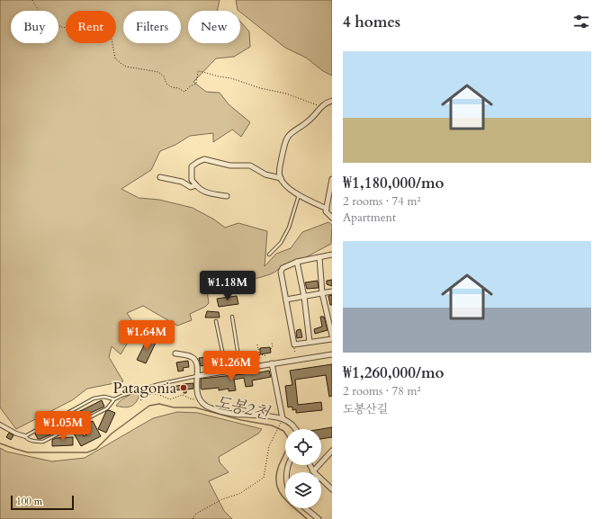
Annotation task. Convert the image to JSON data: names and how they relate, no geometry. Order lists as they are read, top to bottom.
{
  "water": ["도봉2천"],
  "places": ["Patagonia"],
  "scale_bar": "100 m",
  "page": {
    "heading": "4 homes",
    "chip": [
      "Buy",
      "Rent",
      "Filters",
      "New"
    ],
    "list": [
      {
        "name": "₩1,180,000/mo",
        "note": "2 rooms · 74 m² · Apartment"
      },
      {
        "name": "₩1,260,000/mo",
        "note": "2 rooms · 78 m² · 도봉산길"
      }
    ],
    "price": [
      "₩1.18M",
      "₩1.64M",
      "₩1.26M",
      "₩1.05M"
    ],
    "scale": "100 m"
  }
}
